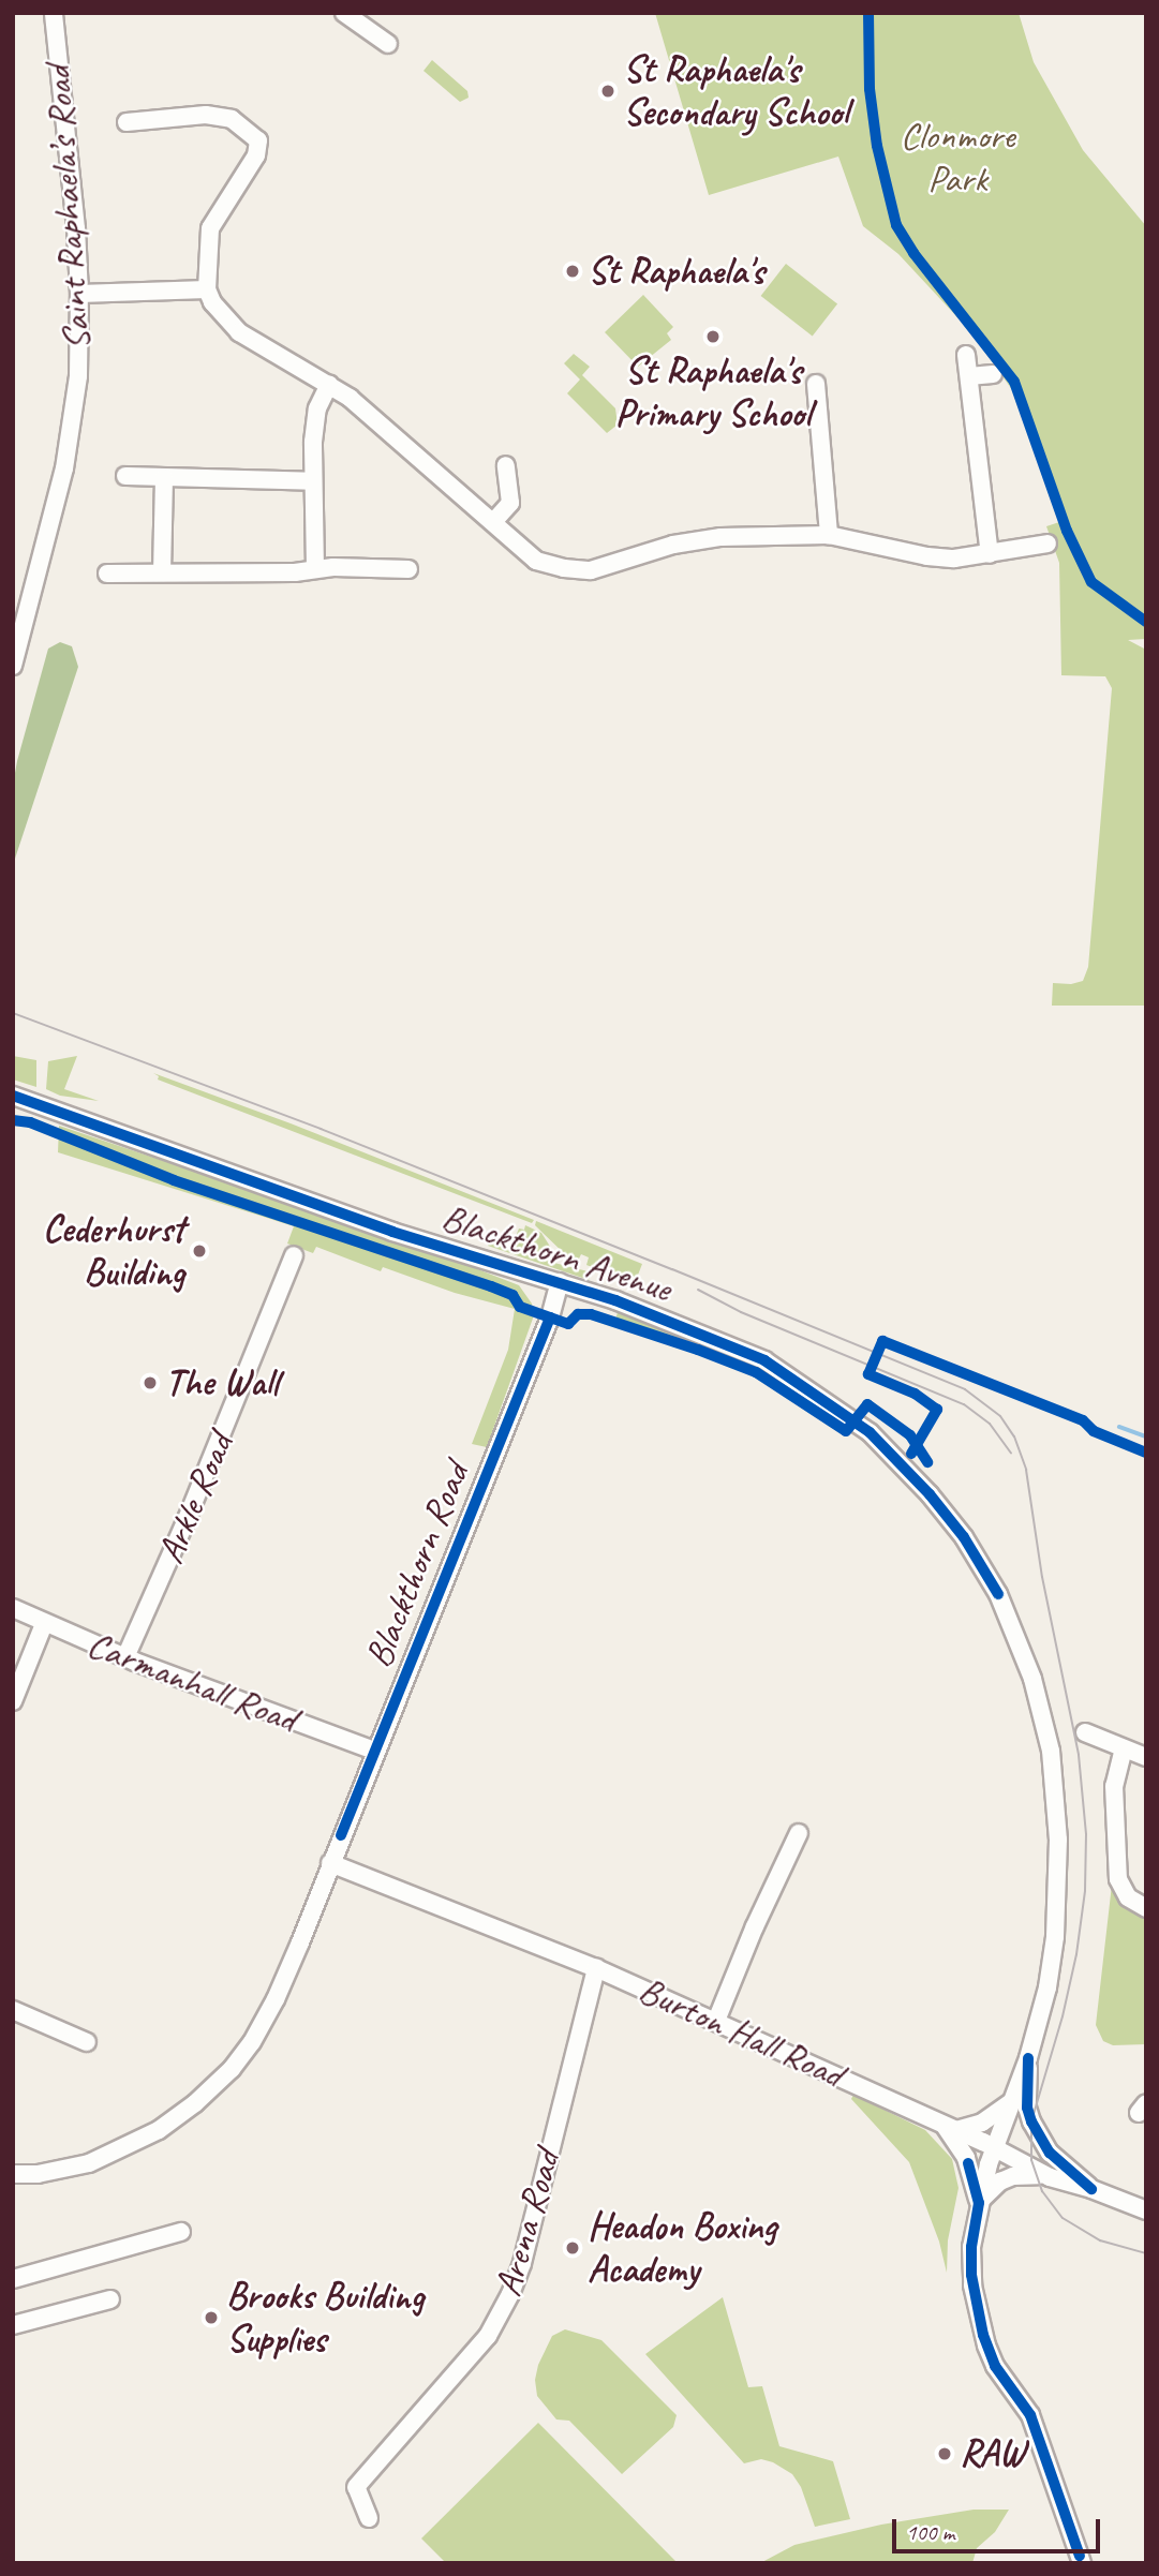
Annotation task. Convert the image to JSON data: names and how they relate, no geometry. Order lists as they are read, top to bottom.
{
  "streets": {
    "street": [
      "Saint Raphaela’s Road",
      "Blackthorn Avenue",
      "Arkle Road",
      "Blackthorn Road",
      "Carmanhall Road",
      "Burton Hall Road",
      "Arena Road"
    ]
  },
  "crossings": [
    ["Blackthorn Avenue", "Blackthorn Road"],
    ["Blackthorn Avenue", "Burton Hall Road"],
    ["Arkle Road", "Carmanhall Road"],
    ["Blackthorn Road", "Carmanhall Road"],
    ["Blackthorn Road", "Burton Hall Road"],
    ["Burton Hall Road", "Arena Road"]
  ],
  "parks": ["Clonmore Park"],
  "places": [
    "St Raphaela's Secondary School",
    "St Raphaela's",
    "St Raphaela's Primary School",
    "Cederhurst Building",
    "The Wall",
    "Headon Boxing Academy",
    "Brooks Building Supplies",
    "RAW"
  ],
  "scale_bar": "100 m"
}
